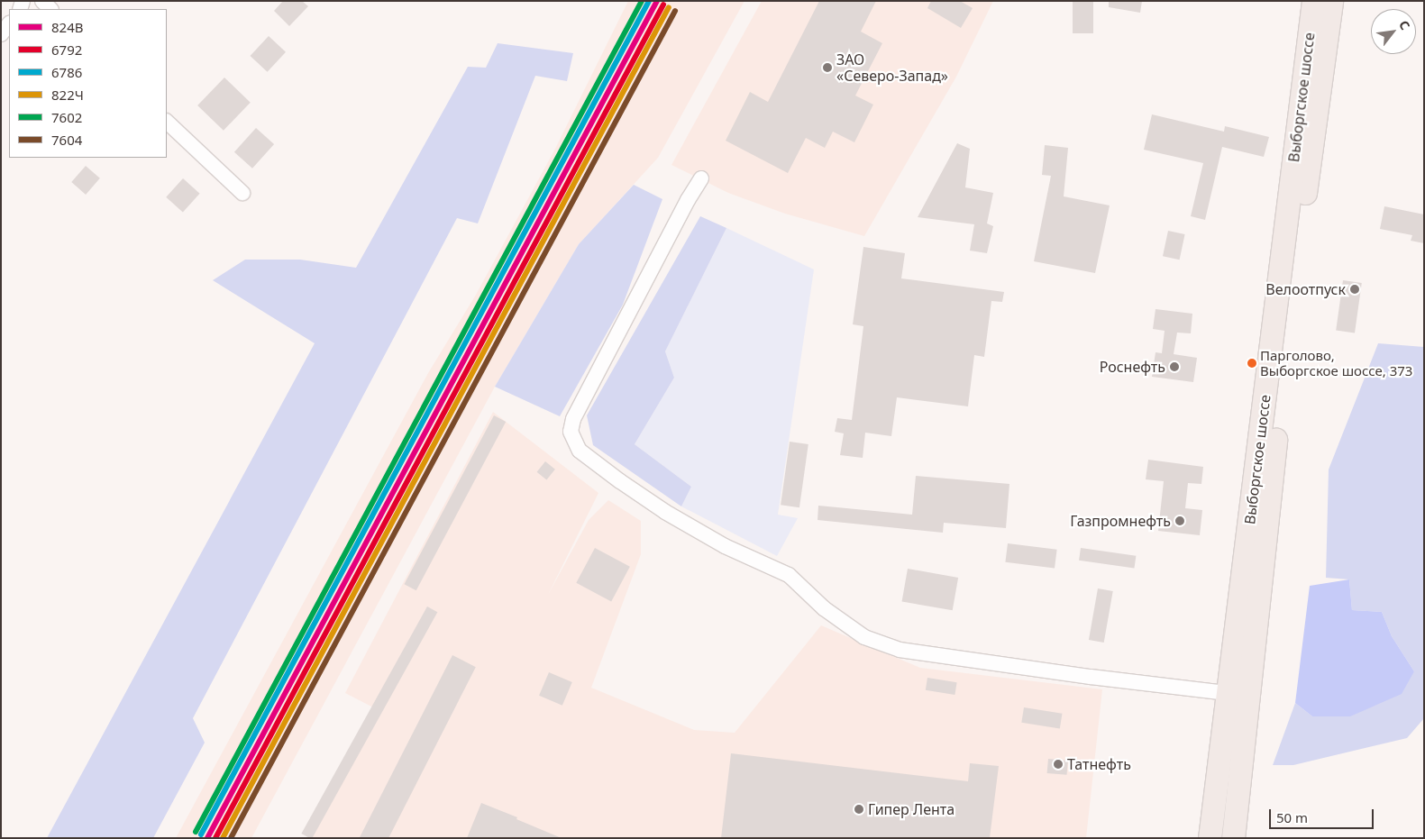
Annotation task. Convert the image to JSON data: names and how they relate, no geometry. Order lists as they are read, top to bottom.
{
  "streets": {
    "main road": ["Выборгское шоссе"]
  },
  "places": [
    "ЗАО «Северо-Запад»",
    "Велоотпуск",
    "Парголово, Выборгское шоссе, 373",
    "Роснефть",
    "Газпромнефть",
    "Татнефть",
    "Гипер Лента"
  ],
  "lines": [
    "transit line 824В",
    "transit line 6786",
    "transit line 7602",
    "transit line 6792",
    "transit line 822Ч",
    "transit line 7604"
  ],
  "legend": [
    "824В",
    "6792",
    "6786",
    "822Ч",
    "7602",
    "7604"
  ],
  "scale_bar": "50 m",
  "north": "top right"
}
